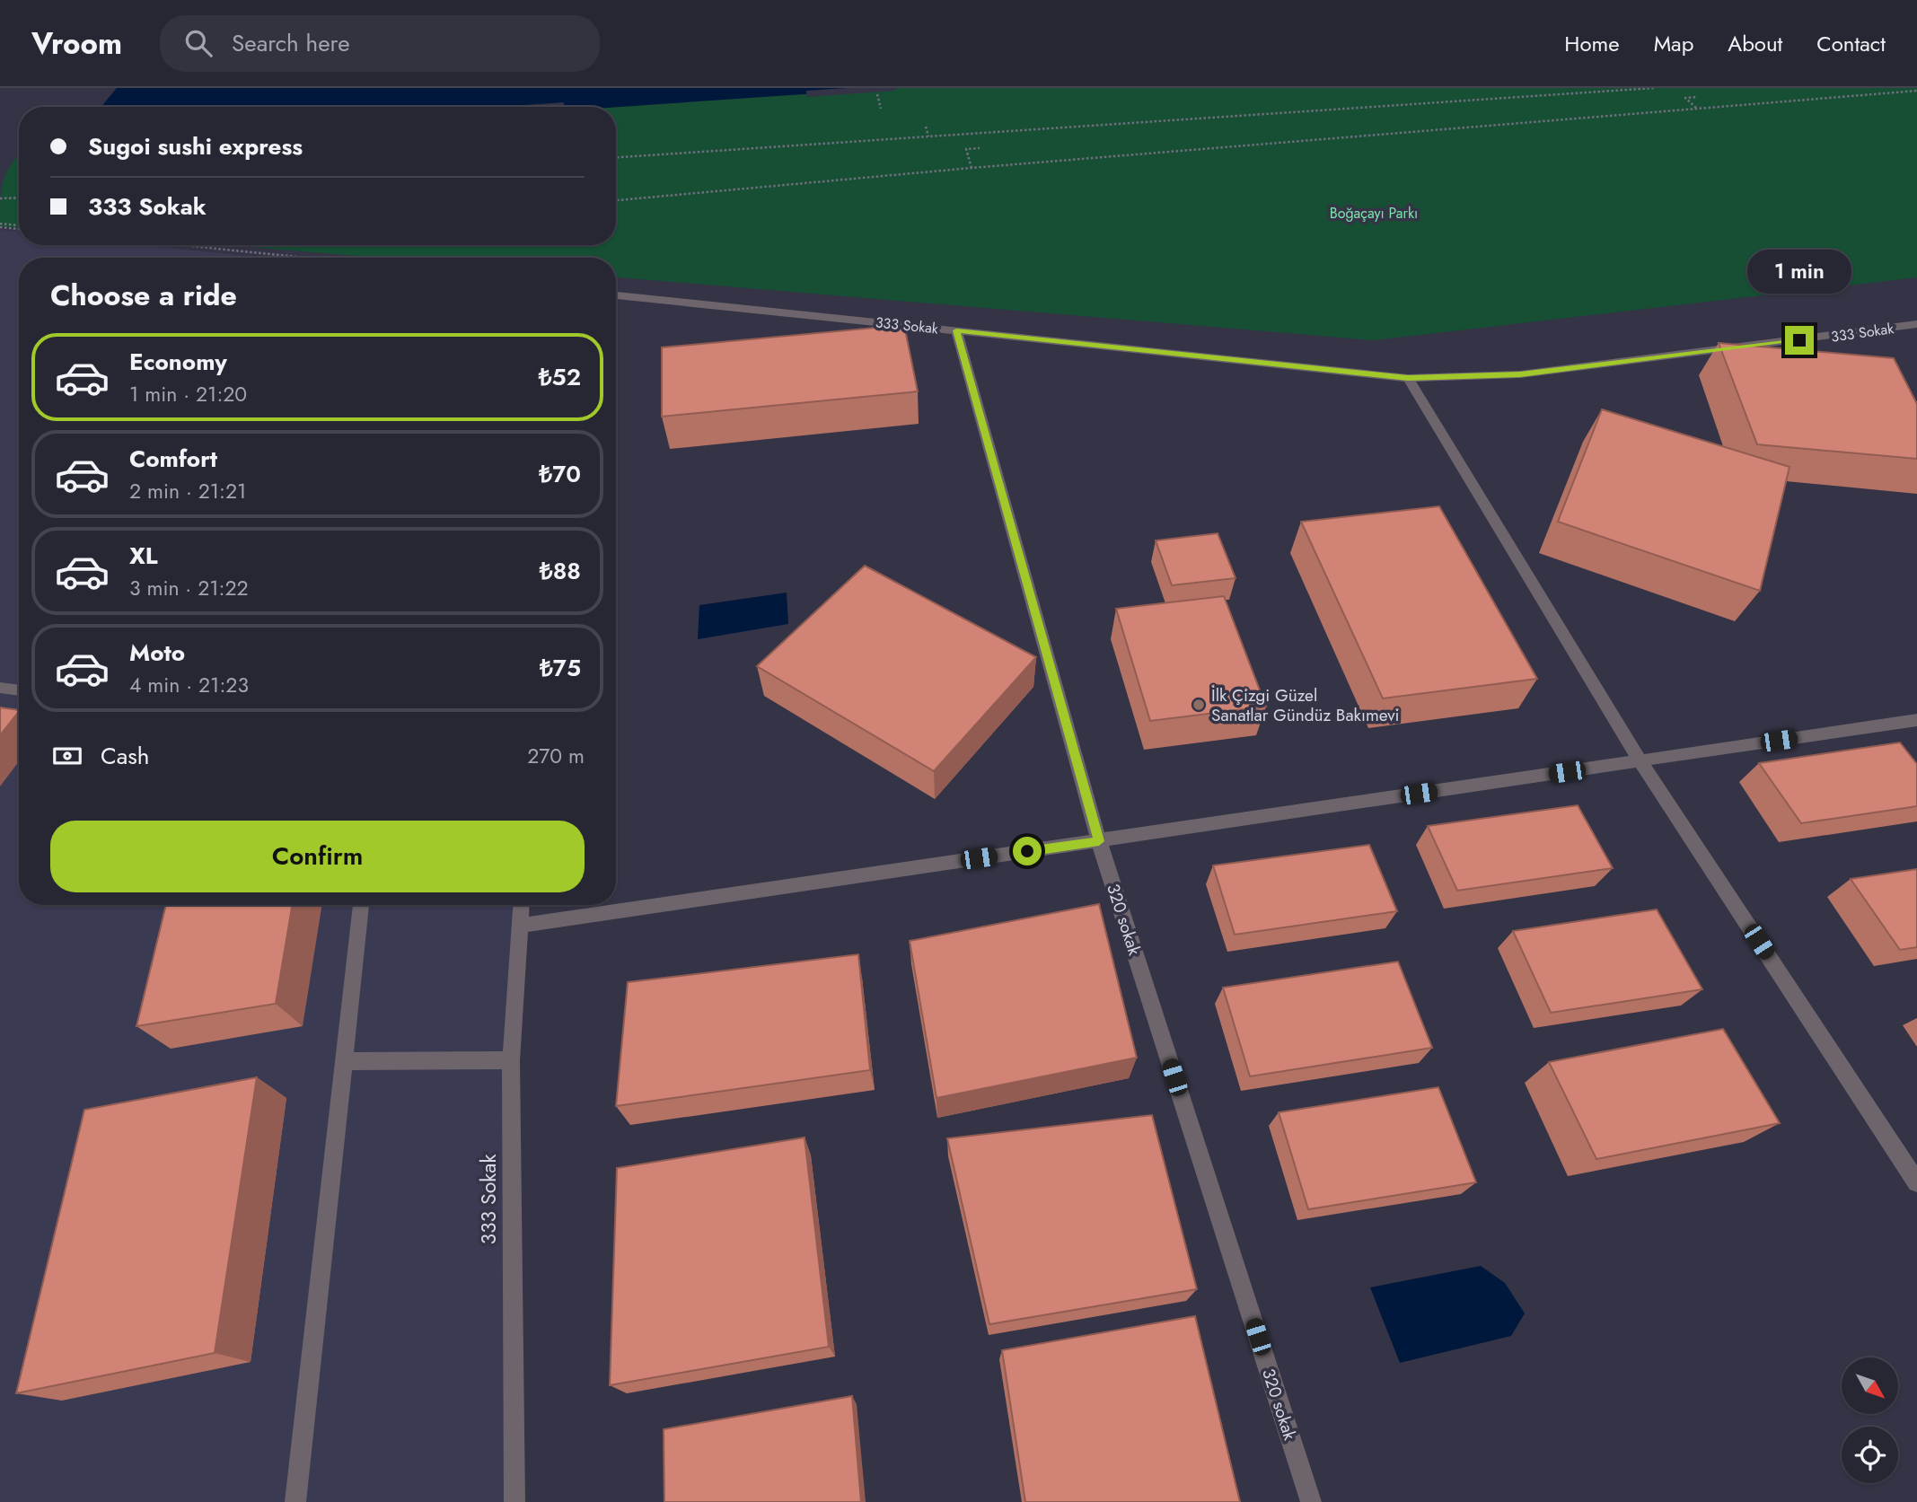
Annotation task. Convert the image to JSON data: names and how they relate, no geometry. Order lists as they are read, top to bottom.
{
  "streets": {
    "street": ["333 Sokak", "320 sokak"]
  },
  "crossings": [
    ["333 Sokak", "320 sokak"]
  ],
  "parks": ["Boğaçayı Parkı"],
  "places": ["İlk Çizgi Güzel Sanatlar Gündüz Bakımevi"],
  "north": "bottom right",
  "page": {
    "header": "Vroom",
    "search": "Search here",
    "nav": [
      "Home",
      "Map",
      "About",
      "Contact"
    ],
    "banner": ["Sugoi sushi express", "333 Sokak"],
    "bubble": "1 min",
    "heading": "Choose a ride",
    "list": [
      {
        "name": "Economy",
        "note": "1 min · 21:20",
        "value": "₺52"
      },
      {
        "name": "Comfort",
        "note": "2 min · 21:21",
        "value": "₺70"
      },
      {
        "name": "XL",
        "note": "3 min · 21:22",
        "value": "₺88"
      },
      {
        "name": "Moto",
        "note": "4 min · 21:23",
        "value": "₺75"
      }
    ],
    "pay": ["Cash", "270 m"],
    "buttons": "Confirm"
  }
}
